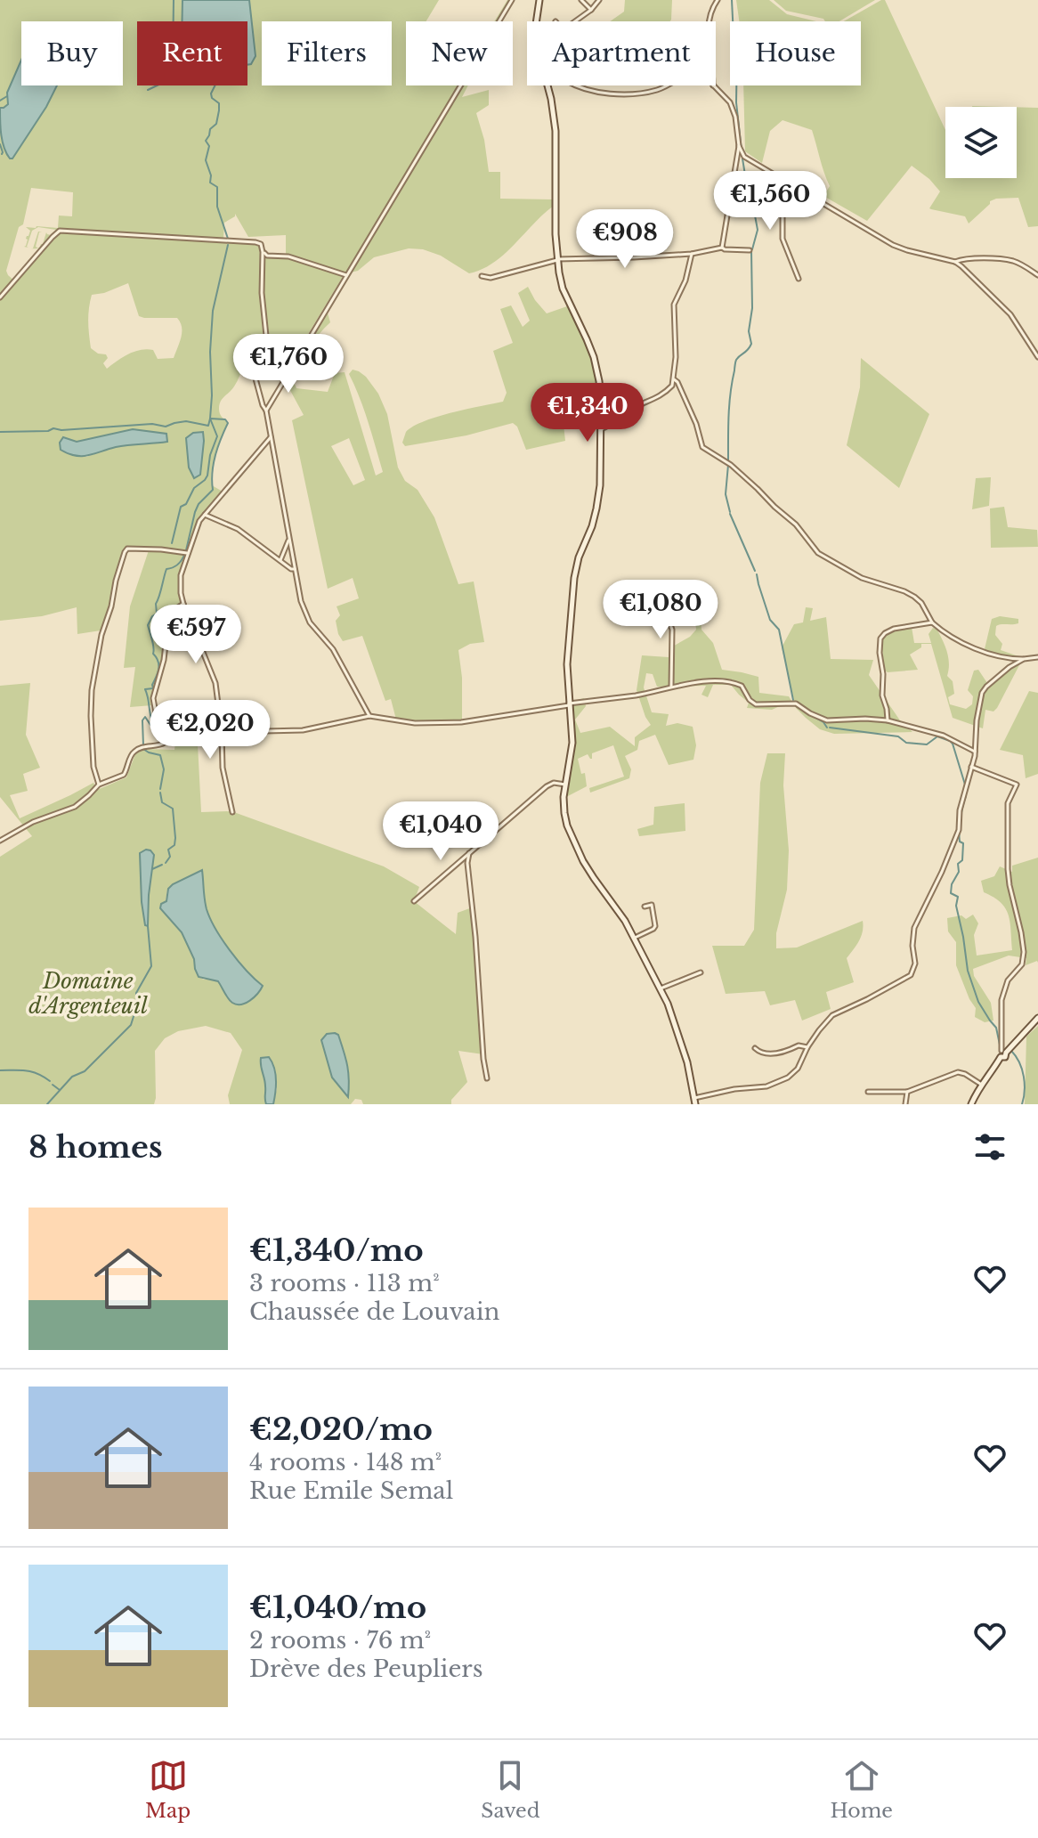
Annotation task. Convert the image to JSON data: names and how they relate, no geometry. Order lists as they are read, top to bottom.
{
  "parks": ["Domaine d'Argenteuil"],
  "page": {
    "chip": [
      "Buy",
      "Rent",
      "Filters",
      "New",
      "Apartment",
      "House"
    ],
    "price": [
      "€1,560",
      "€908",
      "€1,760",
      "€1,340",
      "€1,080",
      "€597",
      "€2,020",
      "€1,040"
    ],
    "heading": "8 homes",
    "list": [
      {
        "name": "€1,340/mo",
        "note": "3 rooms · 113 m² · Chaussée de Louvain"
      },
      {
        "name": "€2,020/mo",
        "note": "4 rooms · 148 m² · Rue Emile Semal"
      },
      {
        "name": "€1,040/mo",
        "note": "2 rooms · 76 m² · Drève des Peupliers"
      }
    ],
    "tabs": ["Map", "Saved", "Home"]
  }
}
